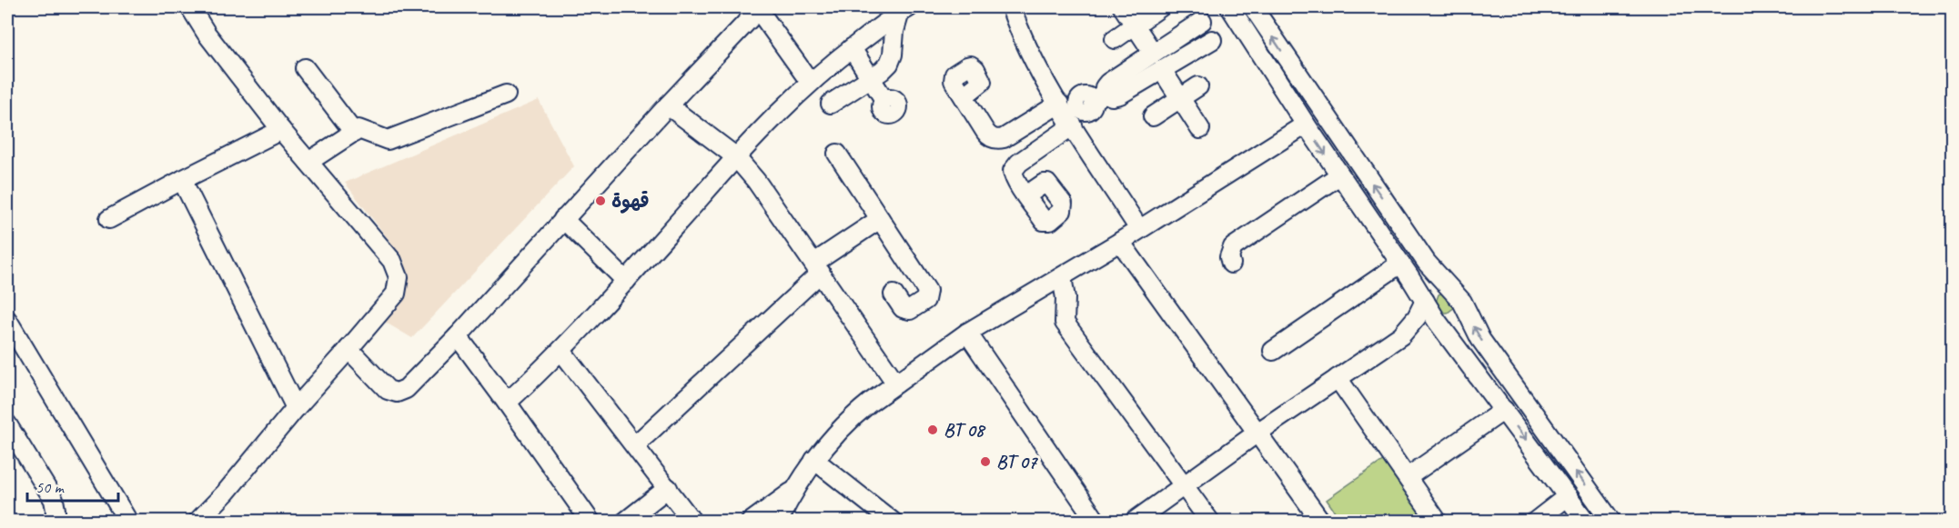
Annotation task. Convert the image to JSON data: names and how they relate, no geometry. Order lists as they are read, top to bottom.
{
  "places": ["قهوة", "BT 08", "BT 07"],
  "scale_bar": "50 m"
}
